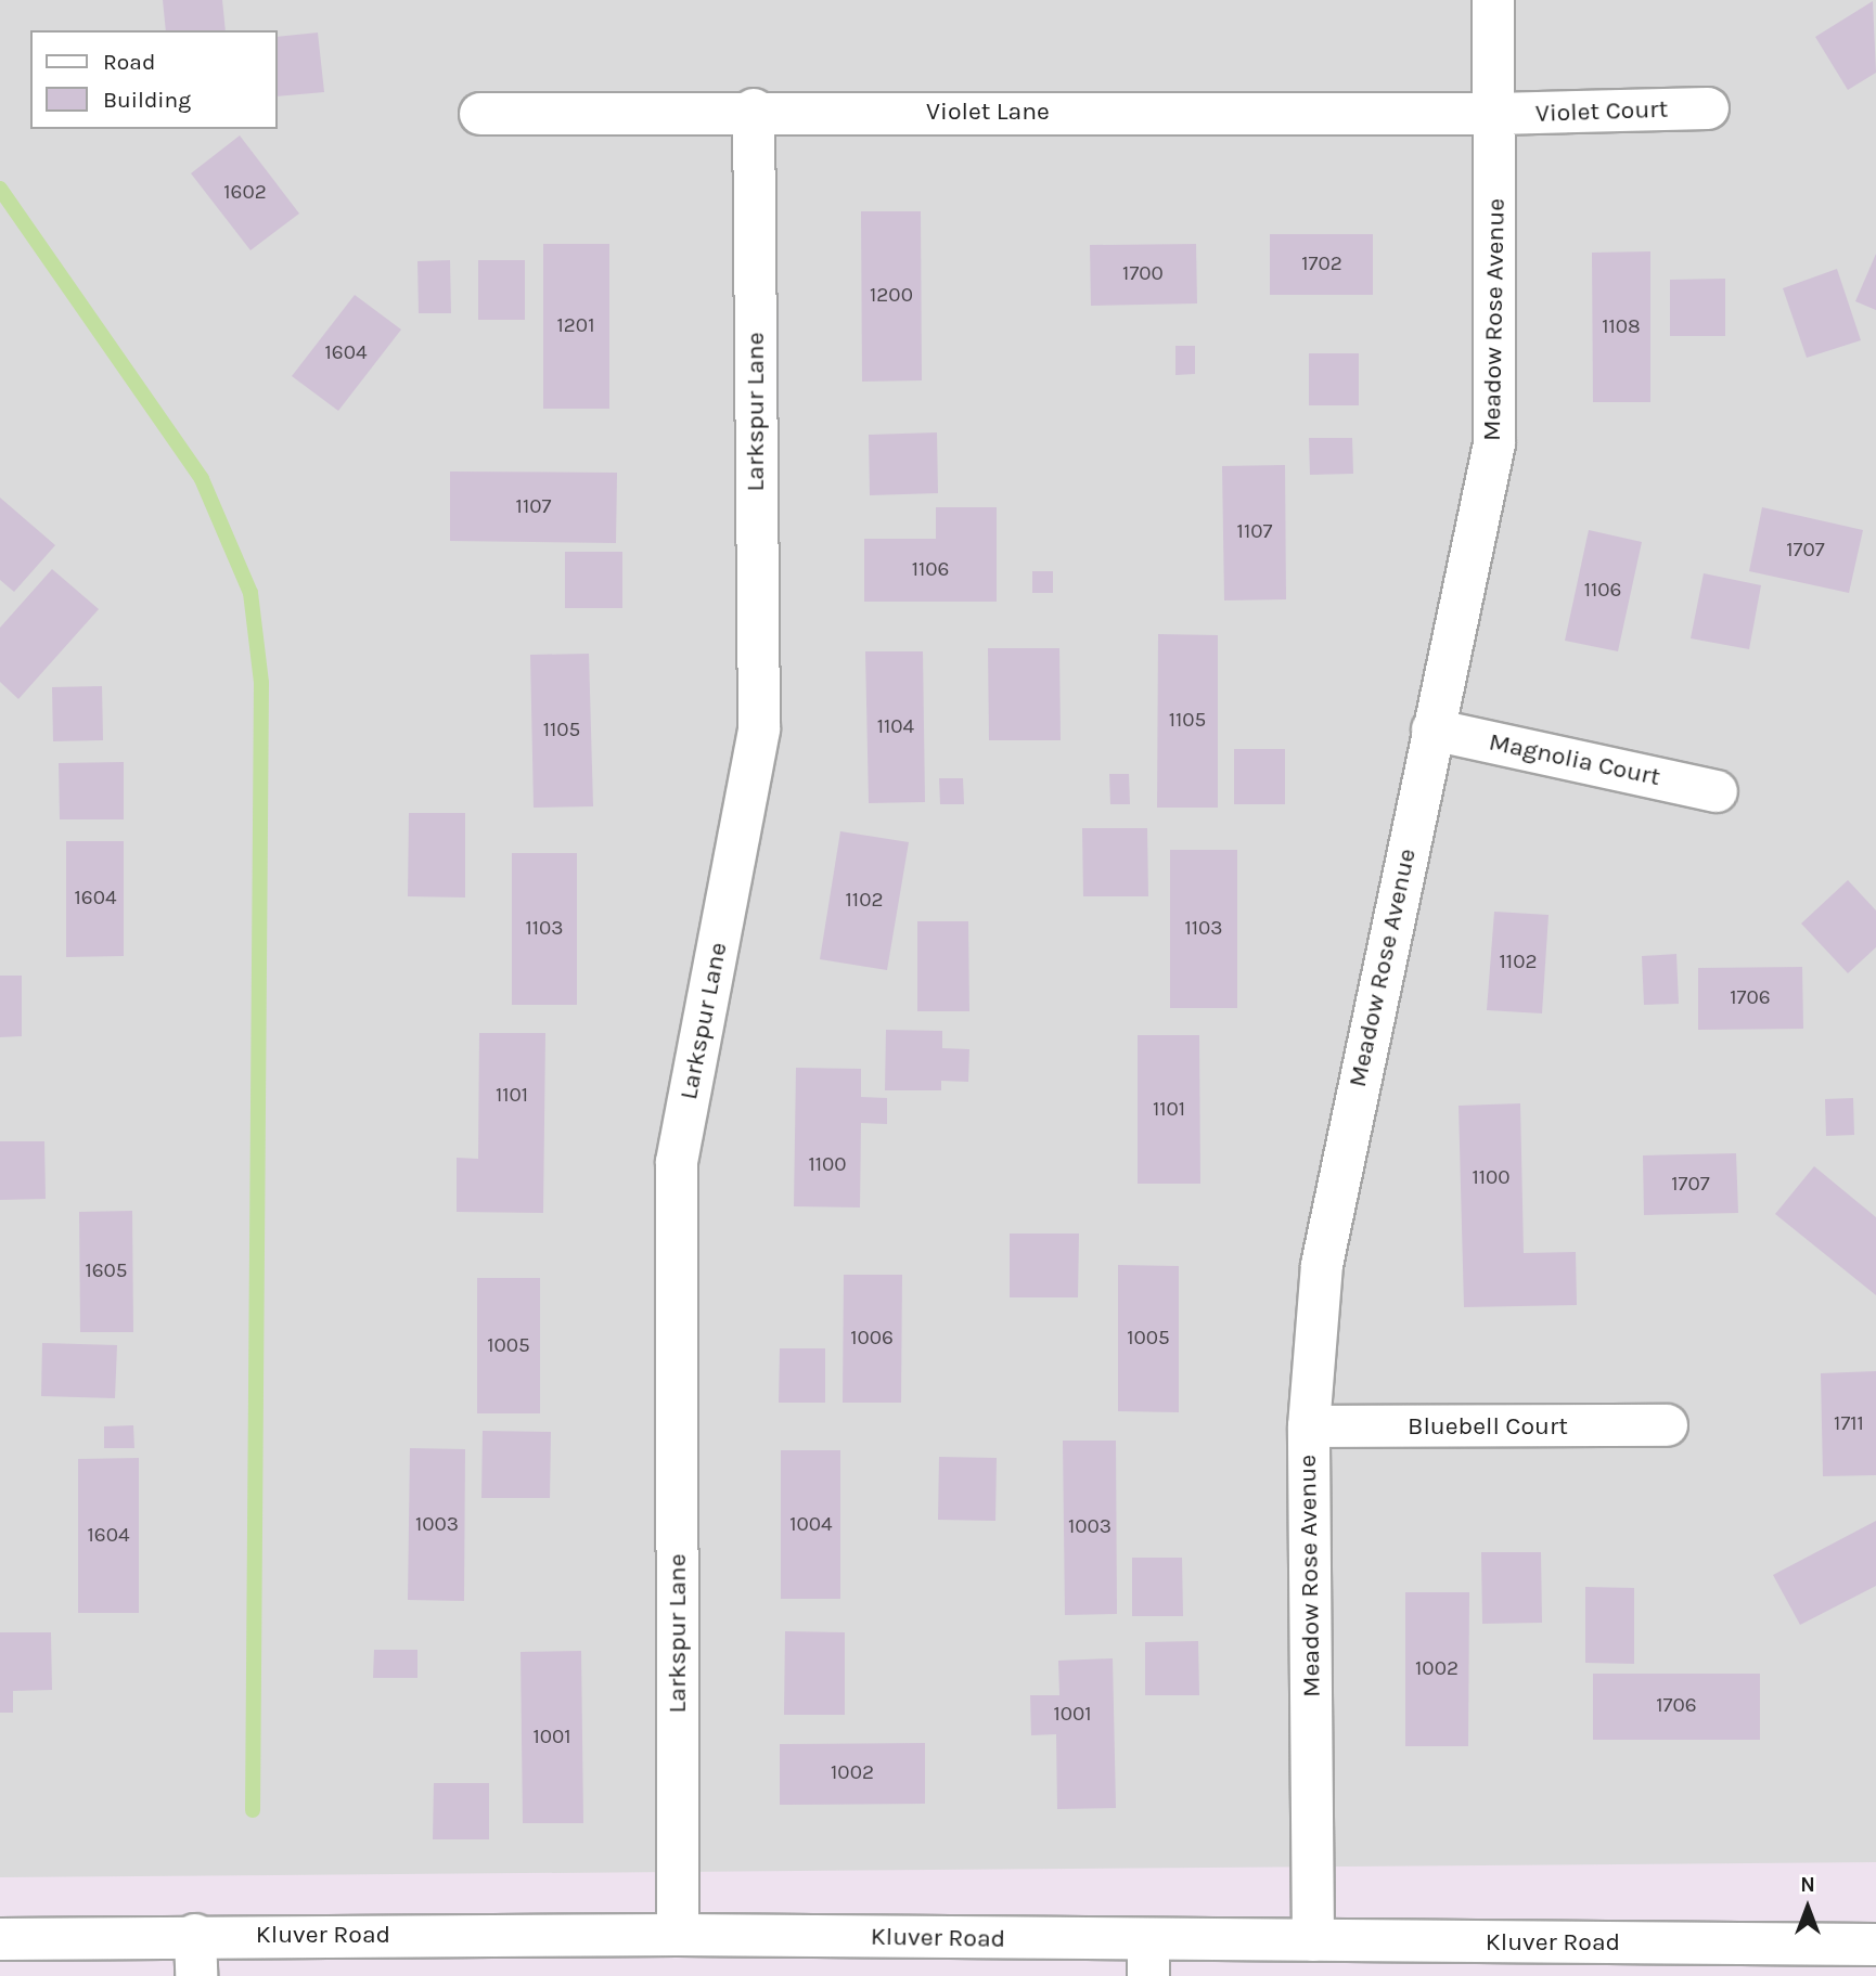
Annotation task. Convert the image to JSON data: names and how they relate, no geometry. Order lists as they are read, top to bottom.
{
  "streets": {
    "street": [
      "Violet Lane",
      "Violet Court",
      "Meadow Rose Avenue",
      "Larkspur Lane",
      "Magnolia Court",
      "Bluebell Court",
      "Kluver Road"
    ]
  },
  "crossings": [
    ["Violet Lane", "Violet Court"],
    ["Violet Lane", "Meadow Rose Avenue"],
    ["Violet Lane", "Larkspur Lane"],
    ["Violet Court", "Meadow Rose Avenue"],
    ["Meadow Rose Avenue", "Magnolia Court"],
    ["Meadow Rose Avenue", "Bluebell Court"],
    ["Meadow Rose Avenue", "Kluver Road"],
    ["Larkspur Lane", "Kluver Road"]
  ],
  "house_numbers": [
    "1602",
    "1702",
    "1700",
    "1200",
    "1201",
    "1108",
    "1604",
    "1107",
    "1107",
    "1707",
    "1106",
    "1106",
    "1105",
    "1104",
    "1105",
    "1604",
    "1102",
    "1103",
    "1103",
    "1102",
    "1706",
    "1101",
    "1101",
    "1100",
    "1100",
    "1707",
    "1605",
    "1006",
    "1005",
    "1005",
    "1711",
    "1003",
    "1004",
    "1003",
    "1604",
    "1002",
    "1706",
    "1001",
    "1001",
    "1002"
  ],
  "legend": ["Road", "Building"],
  "north": "top"
}
